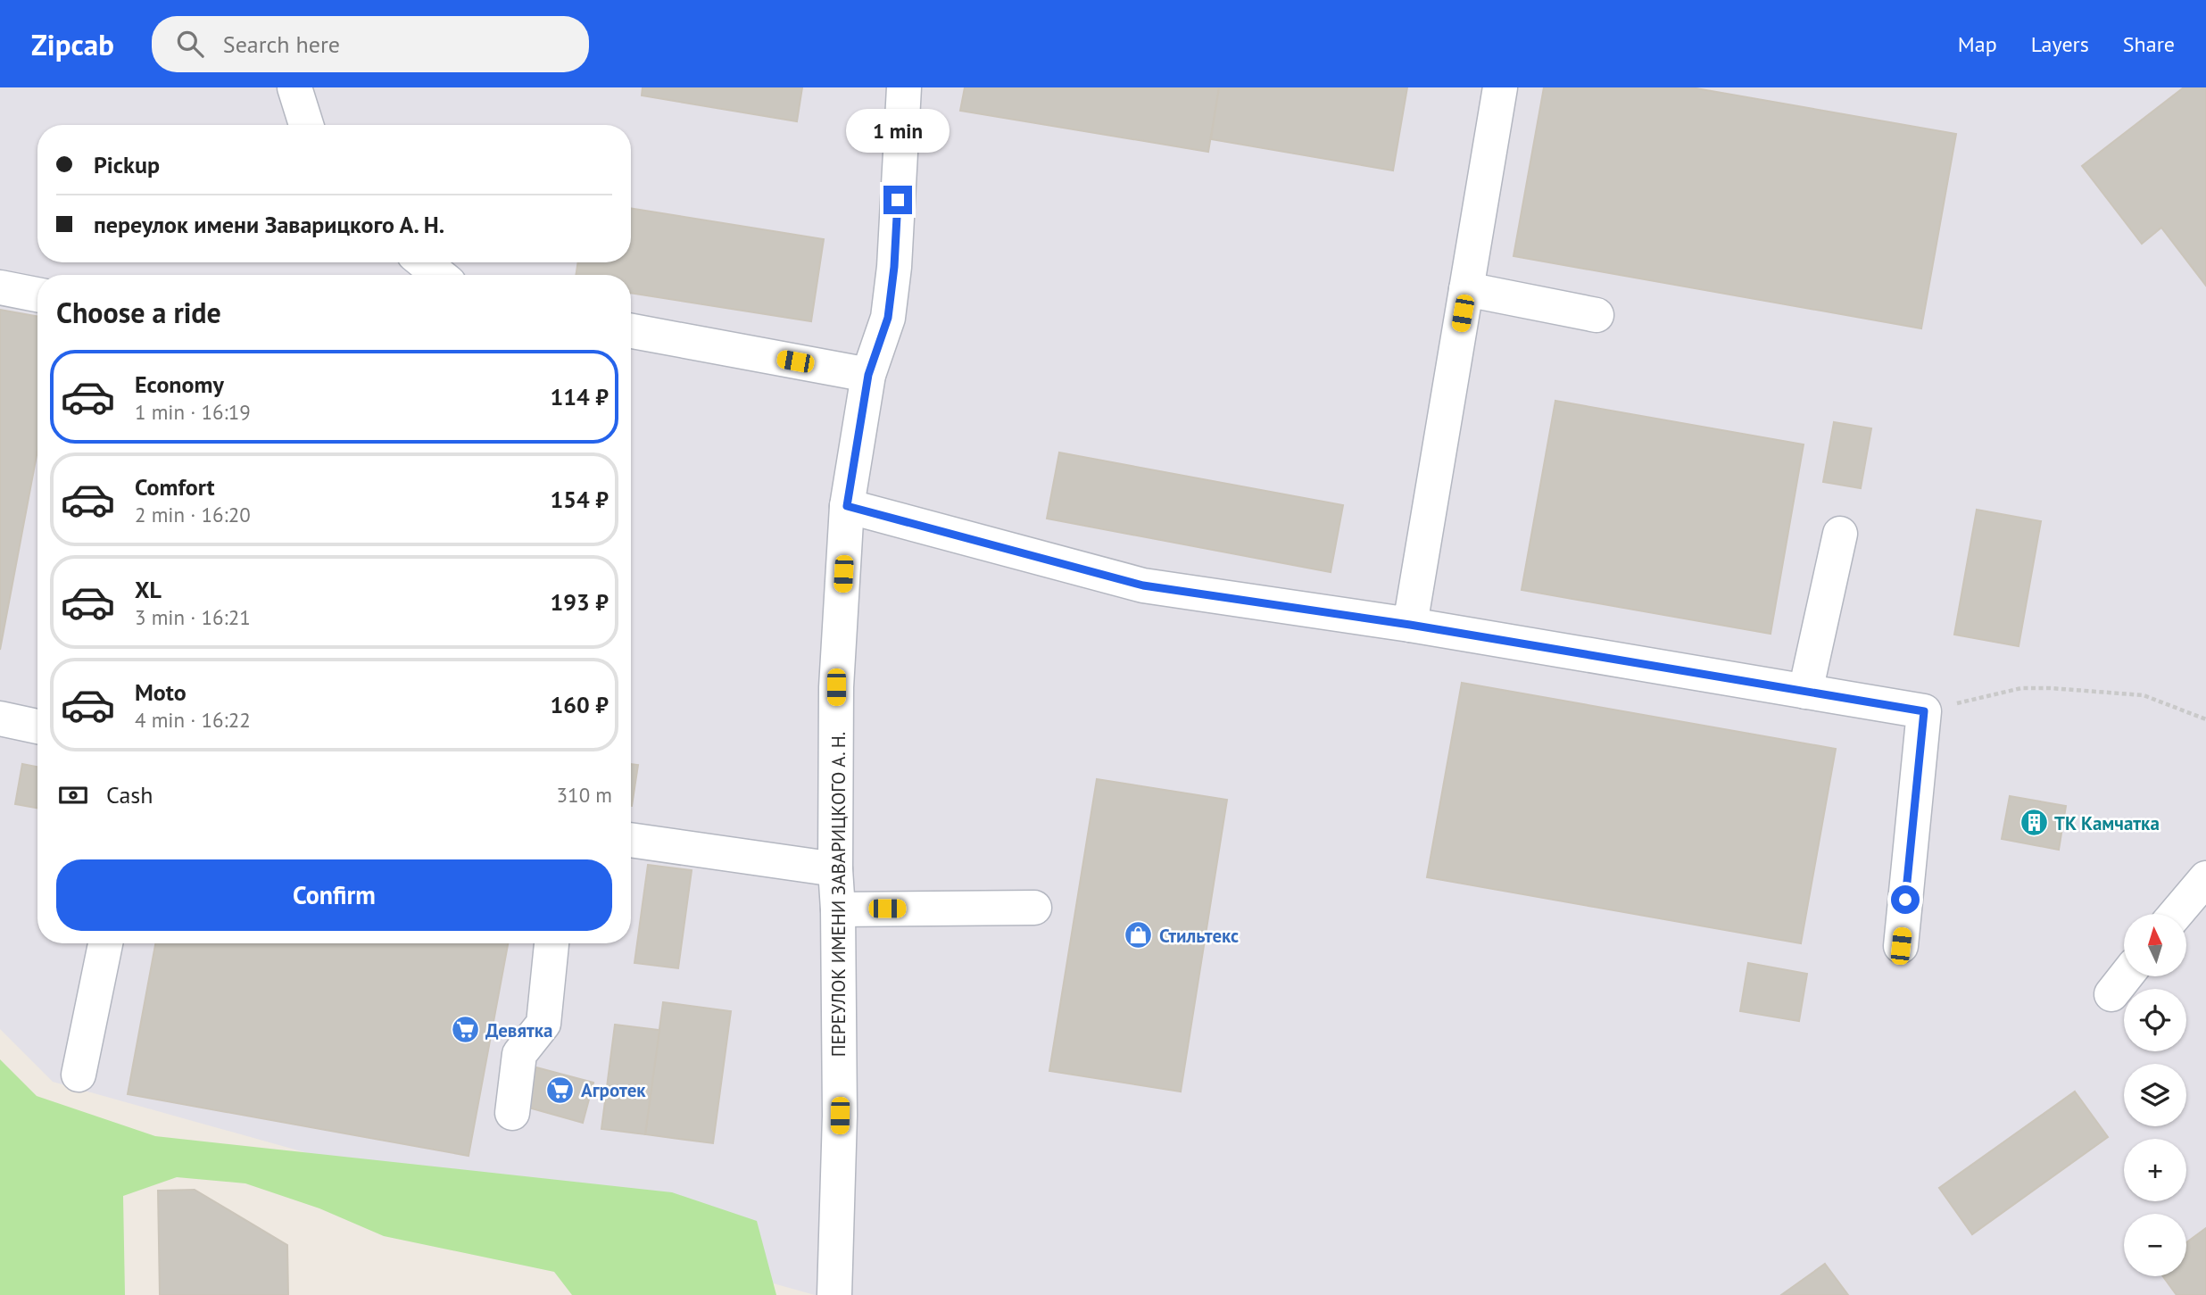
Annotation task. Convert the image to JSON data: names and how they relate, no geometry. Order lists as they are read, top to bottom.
{
  "streets": {
    "street": ["ПЕРЕУЛОК ИМЕНИ ЗАВАРИЦКОГО А. Н."]
  },
  "places": {
    "building": ["ТК Камчатка"],
    "shop": ["Стильтекс"],
    "supermarket": ["Девятка", "Агротек"]
  },
  "north": "top",
  "page": {
    "header": "Zipcab",
    "search": "Search here",
    "nav": ["Map", "Layers", "Share"],
    "bubble": "1 min",
    "banner": ["Pickup", "переулок имени Заварицкого А. Н."],
    "heading": "Choose a ride",
    "list": [
      {
        "name": "Economy",
        "note": "1 min · 16:19",
        "value": "114 ₽"
      },
      {
        "name": "Comfort",
        "note": "2 min · 16:20",
        "value": "154 ₽"
      },
      {
        "name": "XL",
        "note": "3 min · 16:21",
        "value": "193 ₽"
      },
      {
        "name": "Moto",
        "note": "4 min · 16:22",
        "value": "160 ₽"
      }
    ],
    "pay": ["Cash", "310 m"],
    "buttons": "Confirm",
    "map_buttons": ["+", "−"]
  }
}
